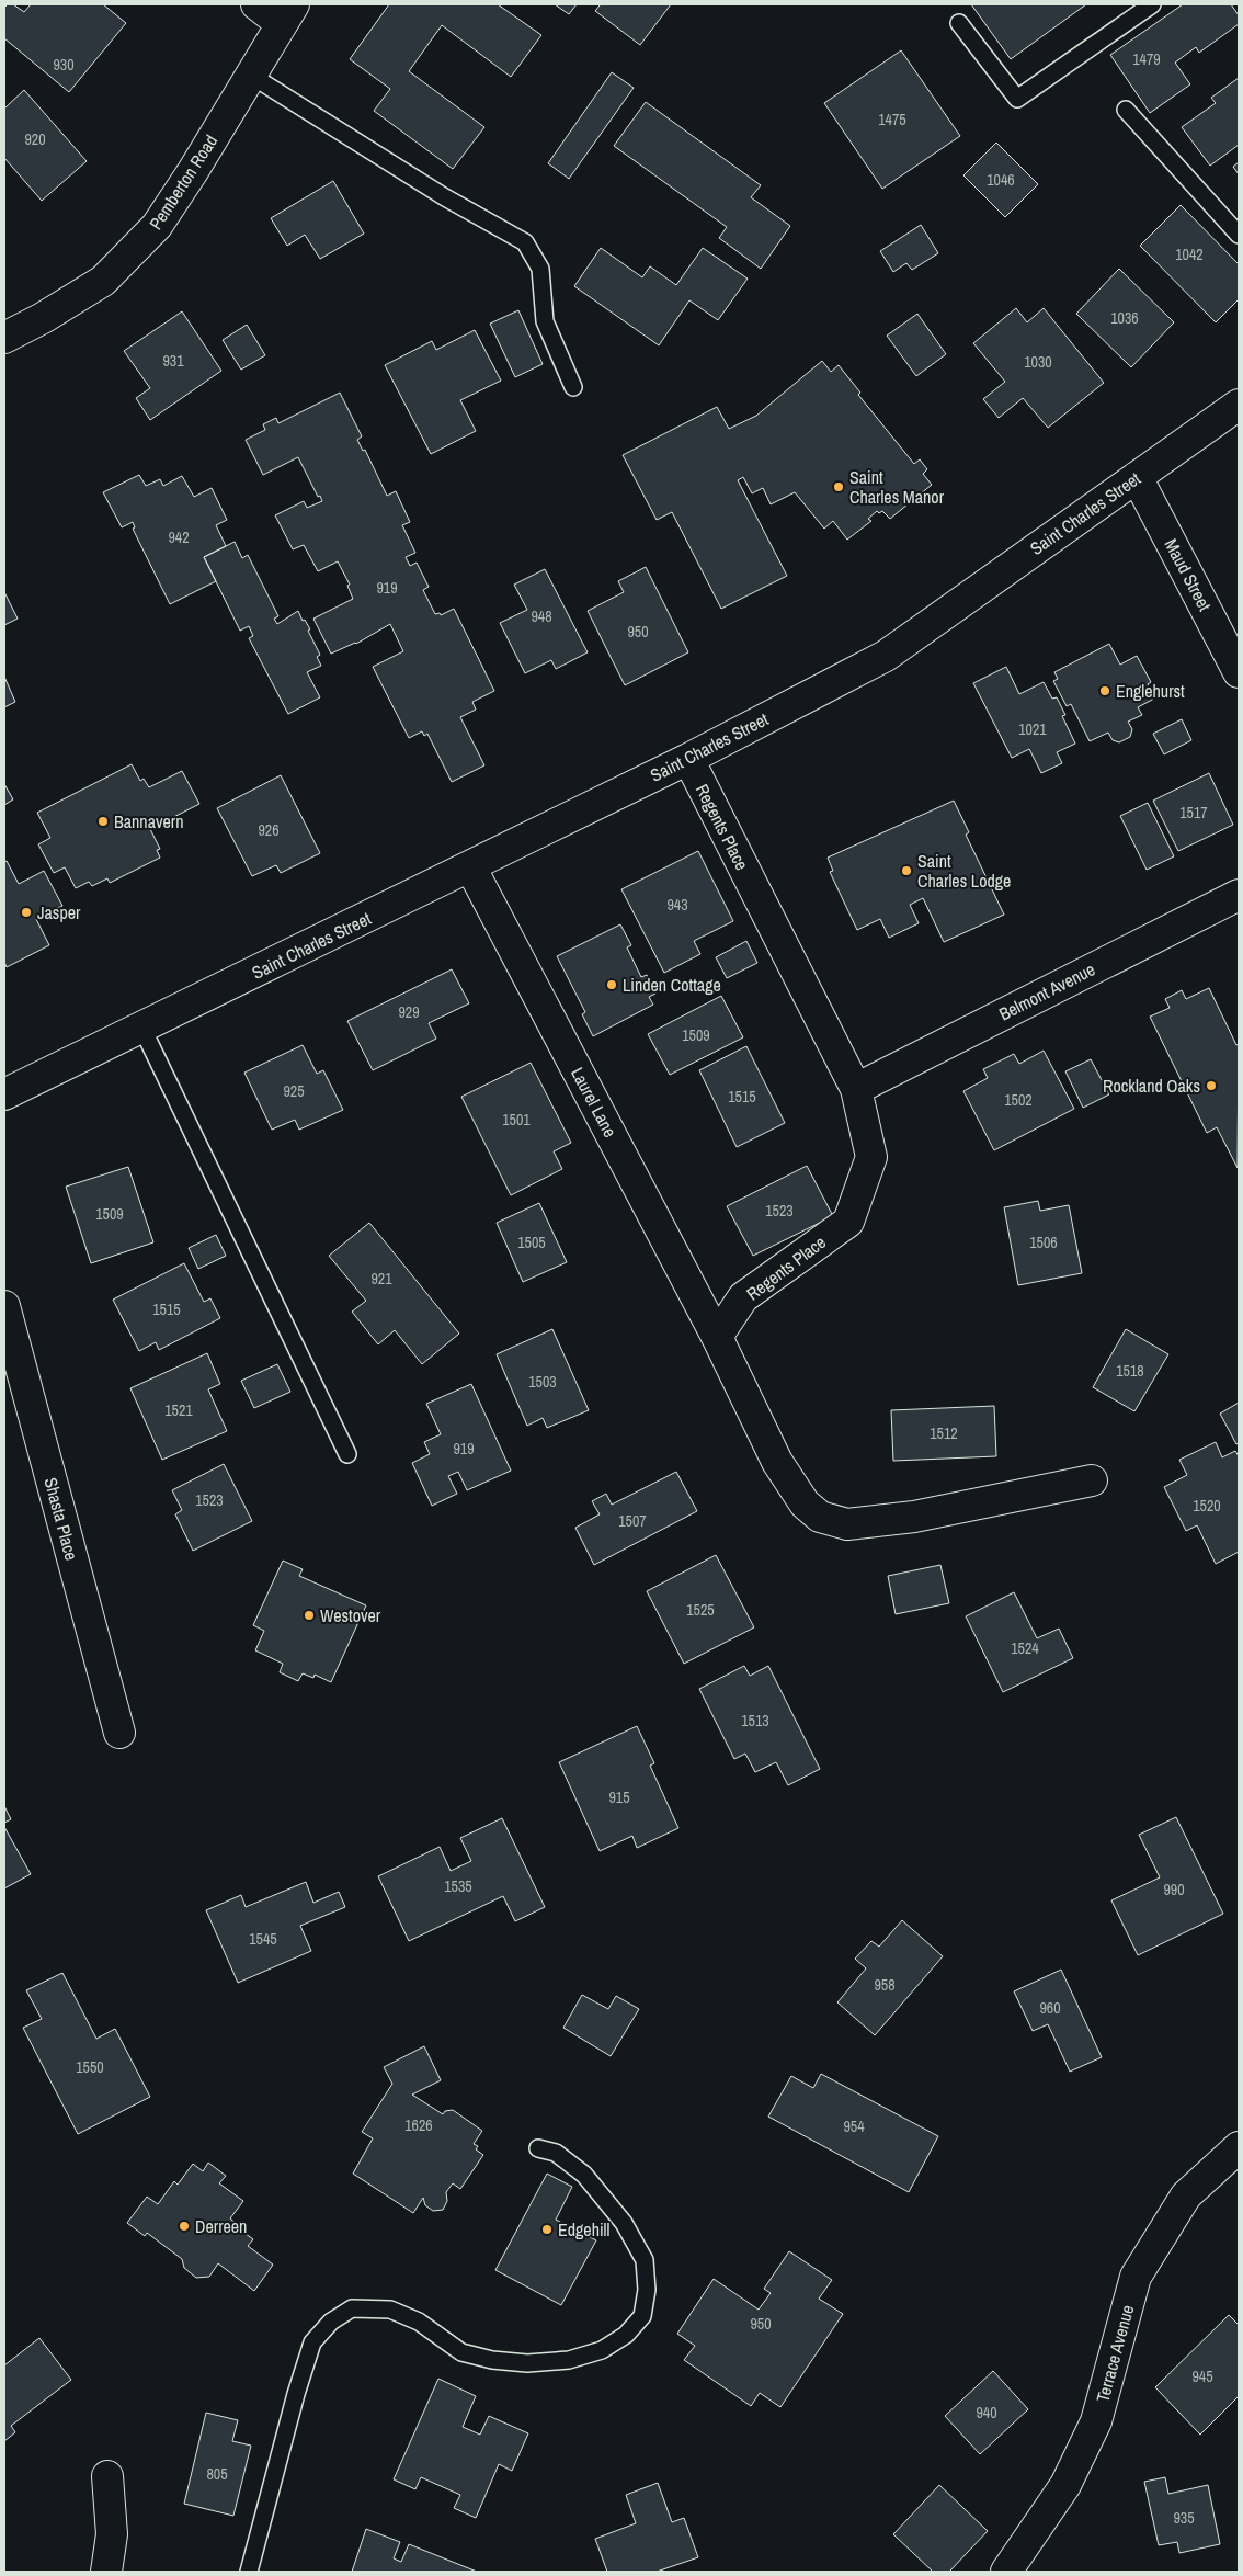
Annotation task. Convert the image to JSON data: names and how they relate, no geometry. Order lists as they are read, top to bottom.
{
  "streets": {
    "street": [
      "Pemberton Road",
      "Saint Charles Street",
      "Maud Street",
      "Regents Place",
      "Belmont Avenue",
      "Laurel Lane",
      "Shasta Place",
      "Terrace Avenue"
    ]
  },
  "crossings": [
    ["Saint Charles Street", "Maud Street"],
    ["Saint Charles Street", "Regents Place"],
    ["Saint Charles Street", "Laurel Lane"],
    ["Regents Place", "Belmont Avenue"],
    ["Regents Place", "Laurel Lane"]
  ],
  "places": [
    "Saint Charles Manor",
    "Englehurst",
    "Bannavern",
    "Saint Charles Lodge",
    "Jasper",
    "Linden Cottage",
    "Rockland Oaks",
    "Westover",
    "Derreen",
    "Edgehill"
  ],
  "house_numbers": [
    "1479",
    "930",
    "1475",
    "920",
    "1046",
    "1042",
    "1036",
    "931",
    "1030",
    "942",
    "919",
    "948",
    "950",
    "1021",
    "1517",
    "926",
    "943",
    "929",
    "1509",
    "925",
    "1515",
    "1502",
    "1501",
    "1523",
    "1509",
    "1505",
    "1506",
    "921",
    "1515",
    "1518",
    "1503",
    "1521",
    "1512",
    "919",
    "1523",
    "1520",
    "1507",
    "1525",
    "1524",
    "1513",
    "915",
    "1535",
    "990",
    "1545",
    "958",
    "960",
    "1550",
    "1626",
    "954",
    "950",
    "945",
    "940",
    "805",
    "935"
  ]
}
